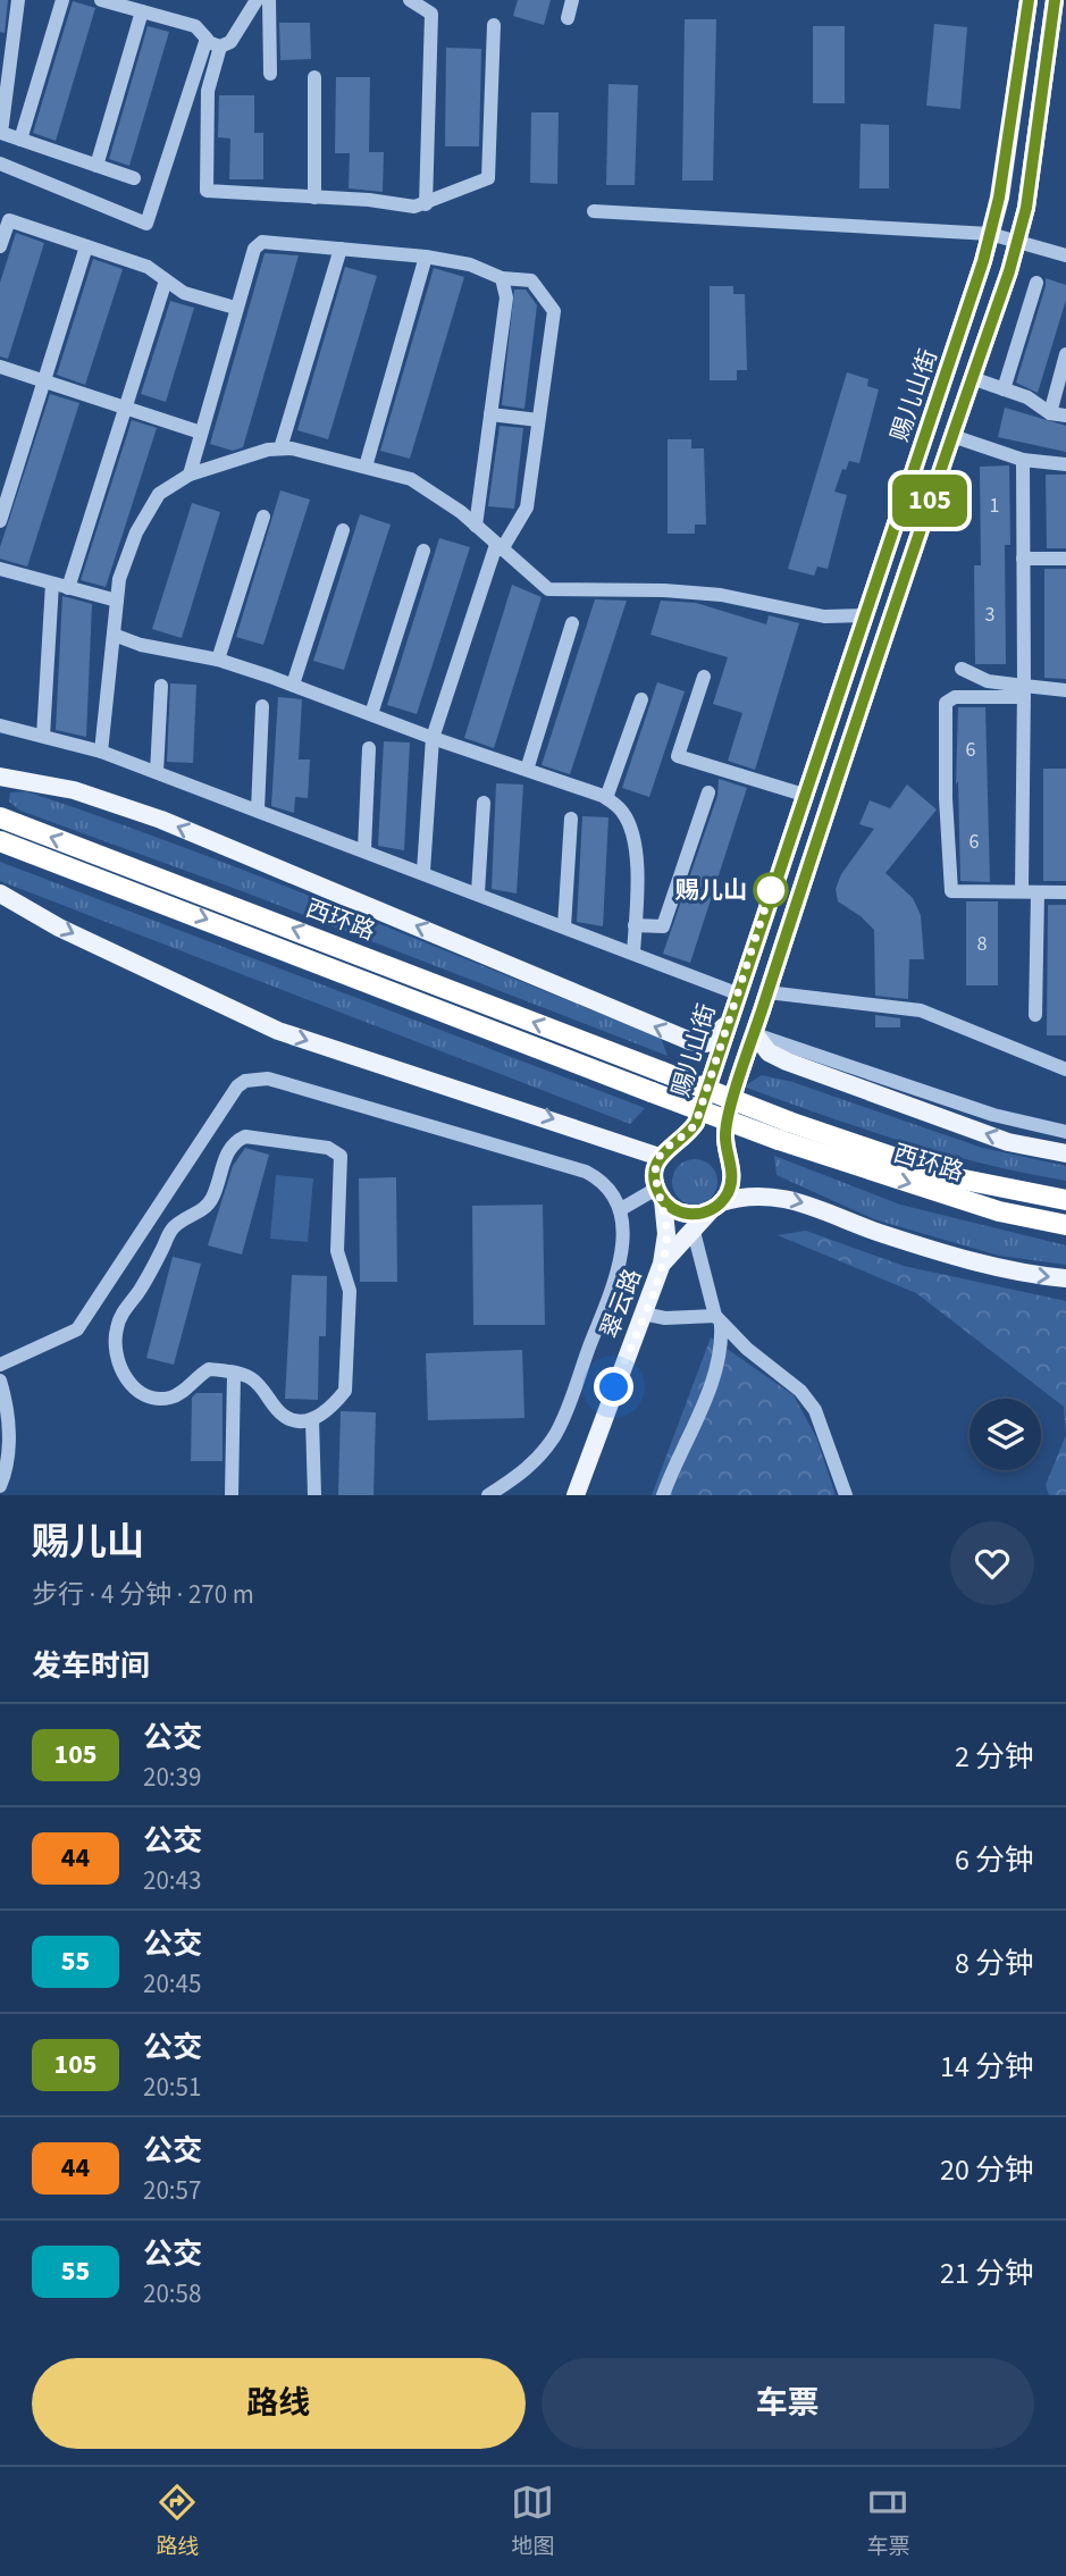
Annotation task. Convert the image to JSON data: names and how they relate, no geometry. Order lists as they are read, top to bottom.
{
  "streets": {
    "highway": ["西环路"],
    "main road": ["赐儿山街", "翠云路"]
  },
  "places": ["赐儿山"],
  "lines": ["bus line 105"],
  "house_numbers": [
    "1",
    "3",
    "6",
    "6",
    "8"
  ],
  "page": {
    "on_map": "105",
    "heading": [
      ["赐儿山", "步行 · 4 分钟 · 270 m"],
      "发车时间"
    ],
    "list": [
      {
        "mark": "105",
        "name": "公交",
        "note": "20:39",
        "value": "2 分钟"
      },
      {
        "mark": "44",
        "name": "公交",
        "note": "20:43",
        "value": "6 分钟"
      },
      {
        "mark": "55",
        "name": "公交",
        "note": "20:45",
        "value": "8 分钟"
      },
      {
        "mark": "105",
        "name": "公交",
        "note": "20:51",
        "value": "14 分钟"
      },
      {
        "mark": "44",
        "name": "公交",
        "note": "20:57",
        "value": "20 分钟"
      },
      {
        "mark": "55",
        "name": "公交",
        "note": "20:58",
        "value": "21 分钟"
      }
    ],
    "buttons": ["路线", "车票"],
    "tabs": ["路线", "地图", "车票"]
  }
}
